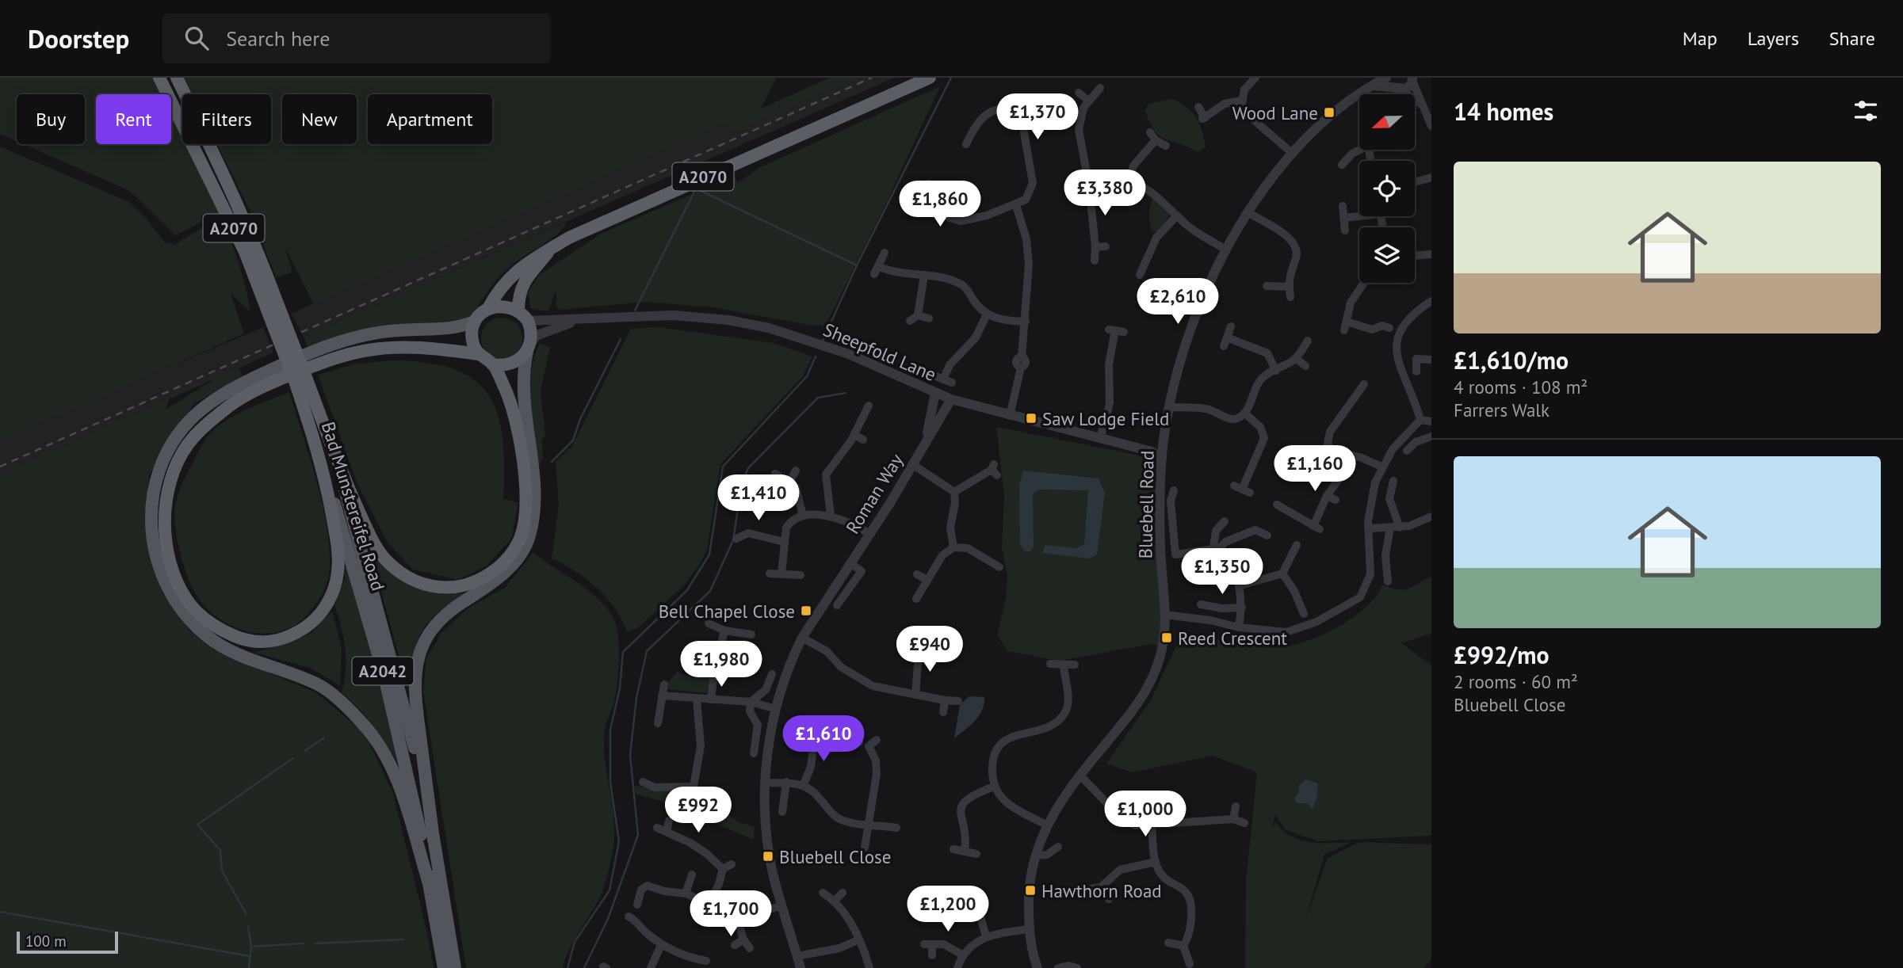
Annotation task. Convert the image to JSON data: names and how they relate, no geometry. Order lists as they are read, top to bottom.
{
  "streets": {
    "highway": ["A2070", "Bad Munstereifel Road"],
    "main road": ["A2042"],
    "street": ["Sheepfold Lane", "Roman Way", "Bluebell Road"]
  },
  "crossings": [
    ["A2070", "Sheepfold Lane"],
    ["Sheepfold Lane", "Roman Way"],
    ["Sheepfold Lane", "Bluebell Road"]
  ],
  "places": {
    "transit": [
      "Wood Lane",
      "Saw Lodge Field",
      "Bell Chapel Close",
      "Reed Crescent",
      "Bluebell Close",
      "Hawthorn Road"
    ]
  },
  "scale_bar": "100 m",
  "north": "left",
  "page": {
    "header": "Doorstep",
    "search": "Search here",
    "nav": ["Map", "Layers", "Share"],
    "heading": "14 homes",
    "price": [
      "£1,370",
      "£3,380",
      "£1,860",
      "£2,610",
      "£1,160",
      "£1,410",
      "£1,350",
      "£940",
      "£1,980",
      "£1,610",
      "£992",
      "£1,000",
      "£1,200",
      "£1,700"
    ],
    "chip": [
      "Buy",
      "Rent",
      "Filters",
      "New",
      "Apartment"
    ],
    "list": [
      {
        "name": "£1,610/mo",
        "note": "4 rooms · 108 m² · Farrers Walk"
      },
      {
        "name": "£992/mo",
        "note": "2 rooms · 60 m² · Bluebell Close"
      }
    ],
    "scale": "100 m"
  }
}
